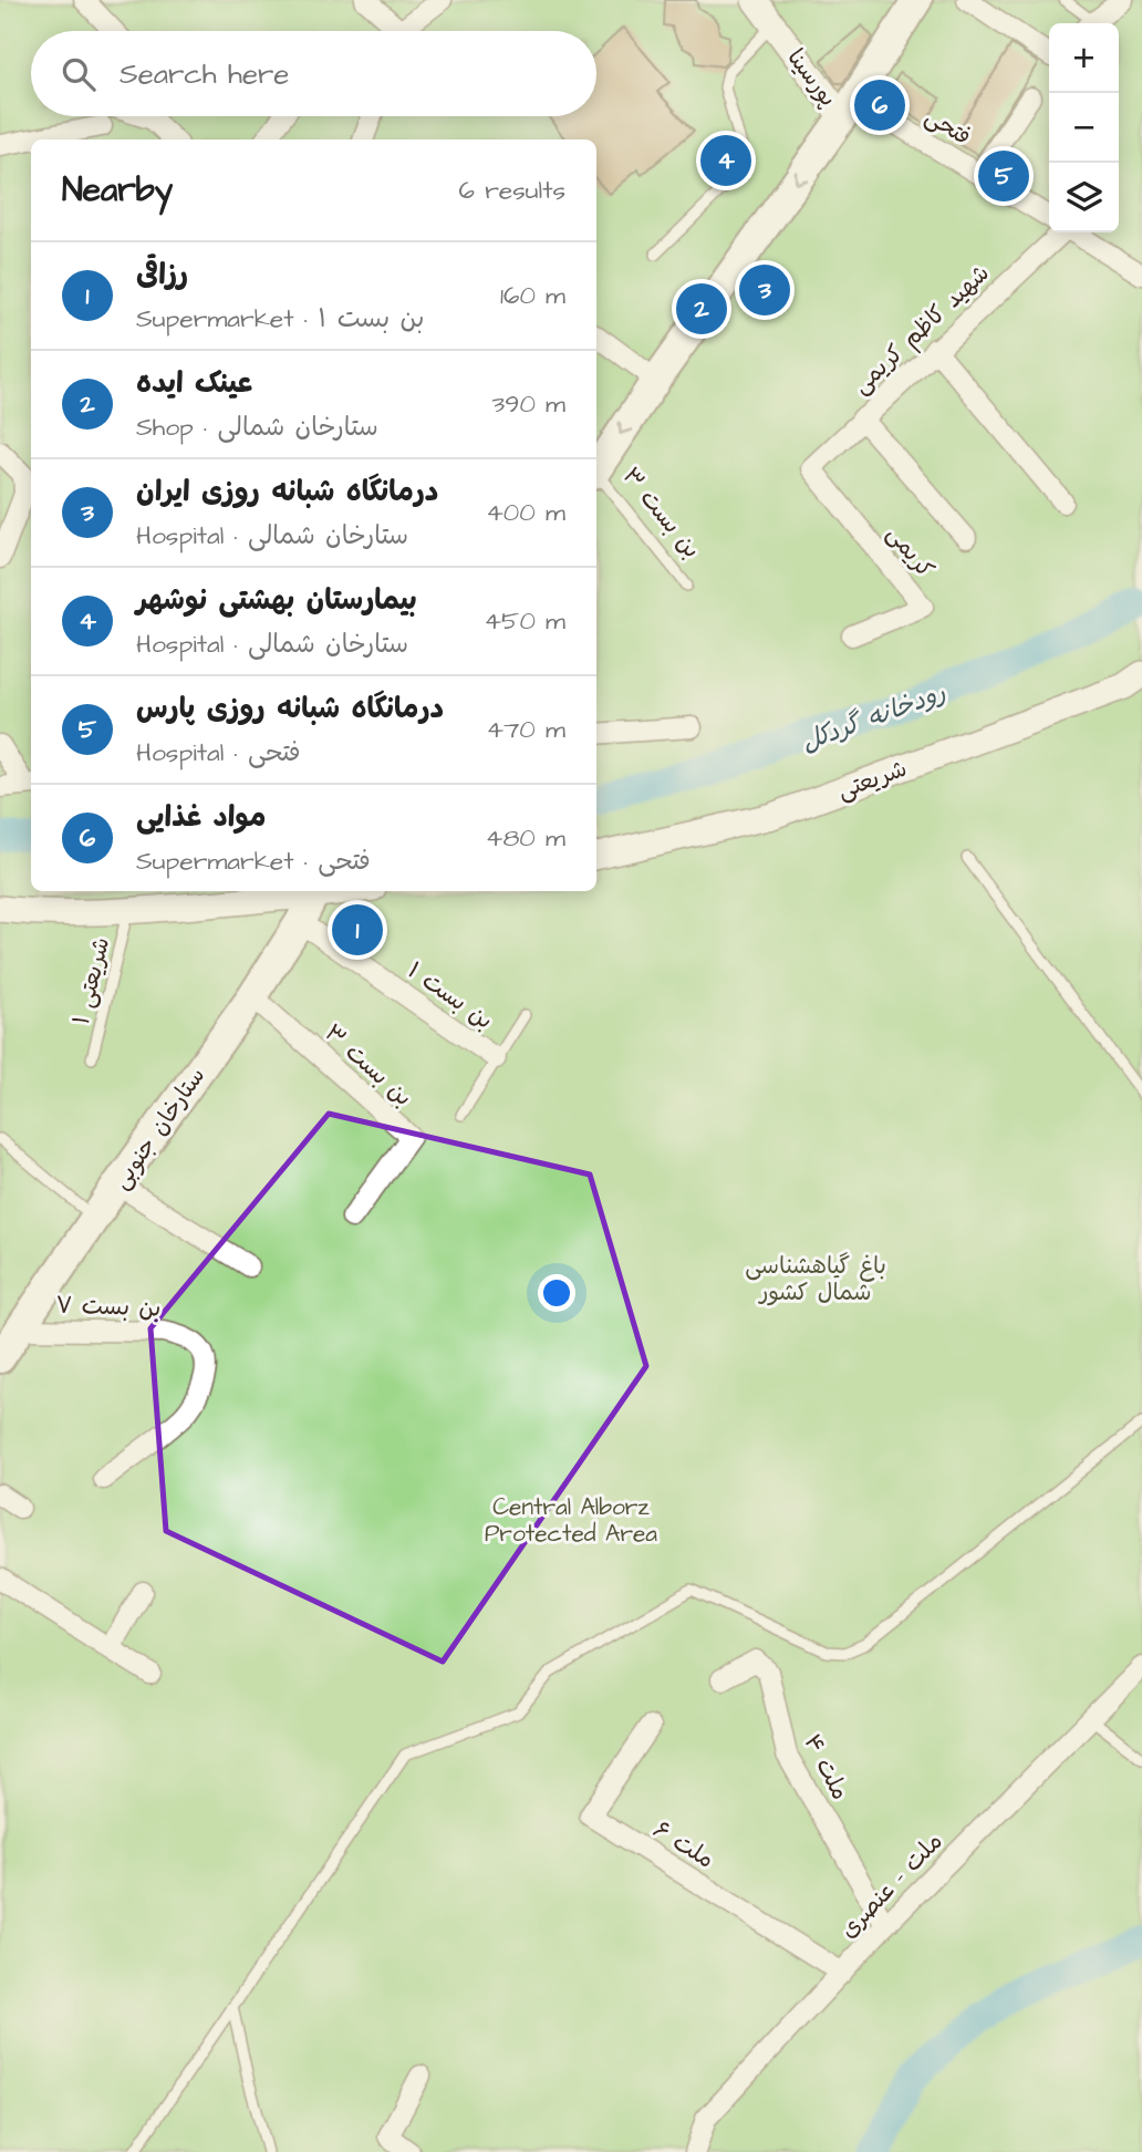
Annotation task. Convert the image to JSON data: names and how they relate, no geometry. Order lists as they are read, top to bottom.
{
  "streets": {
    "main road": ["ستارخان جنوبی"],
    "street": [
      "پورسینا",
      "فتحی",
      "شهید کاظم کریمی",
      "بن بست ۳",
      "کریمی",
      "شریعتی",
      "بن بست ۱",
      "بن بست ۷",
      "ملت ۴",
      "ملت ۶",
      "ملت - عنصری"
    ],
    "lane": ["شریعتی ۱"]
  },
  "crossings": [
    ["پورسینا", "فتحی"],
    ["شهید کاظم کریمی", "کریمی"],
    ["بن بست ۳", "ستارخان جنوبی"],
    ["بن بست ۱", "ستارخان جنوبی"],
    ["ستارخان جنوبی", "بن بست ۷"],
    ["ملت ۴", "ملت - عنصری"],
    ["ملت ۶", "ملت - عنصری"]
  ],
  "water": ["رودخانه گردکل"],
  "parks": ["باغ گیاهشناسی شمال کشور", "Central Alborz Protected Area"],
  "page": {
    "map_buttons": ["+", "−"],
    "search": "Search here",
    "pins": [
      "6",
      "4",
      "5",
      "3",
      "2",
      "1"
    ],
    "heading": ["Nearby", "6 results"],
    "list": [
      {
        "mark": "1",
        "name": "رزاقی",
        "note": "Supermarket · بن بست ۱",
        "value": "160 m"
      },
      {
        "mark": "2",
        "name": "عینک ایده",
        "note": "Shop · ستارخان شمالی",
        "value": "390 m"
      },
      {
        "mark": "3",
        "name": "درمانگاه شبانه روزی ایران",
        "note": "Hospital · ستارخان شمالی",
        "value": "400 m"
      },
      {
        "mark": "4",
        "name": "بیمارستان بهشتی نوشهر",
        "note": "Hospital · ستارخان شمالی",
        "value": "450 m"
      },
      {
        "mark": "5",
        "name": "درمانگاه شبانه روزی پارس",
        "note": "Hospital · فتحی",
        "value": "470 m"
      },
      {
        "mark": "6",
        "name": "مواد غذایی",
        "note": "Supermarket · فتحی",
        "value": "480 m"
      }
    ]
  }
}
